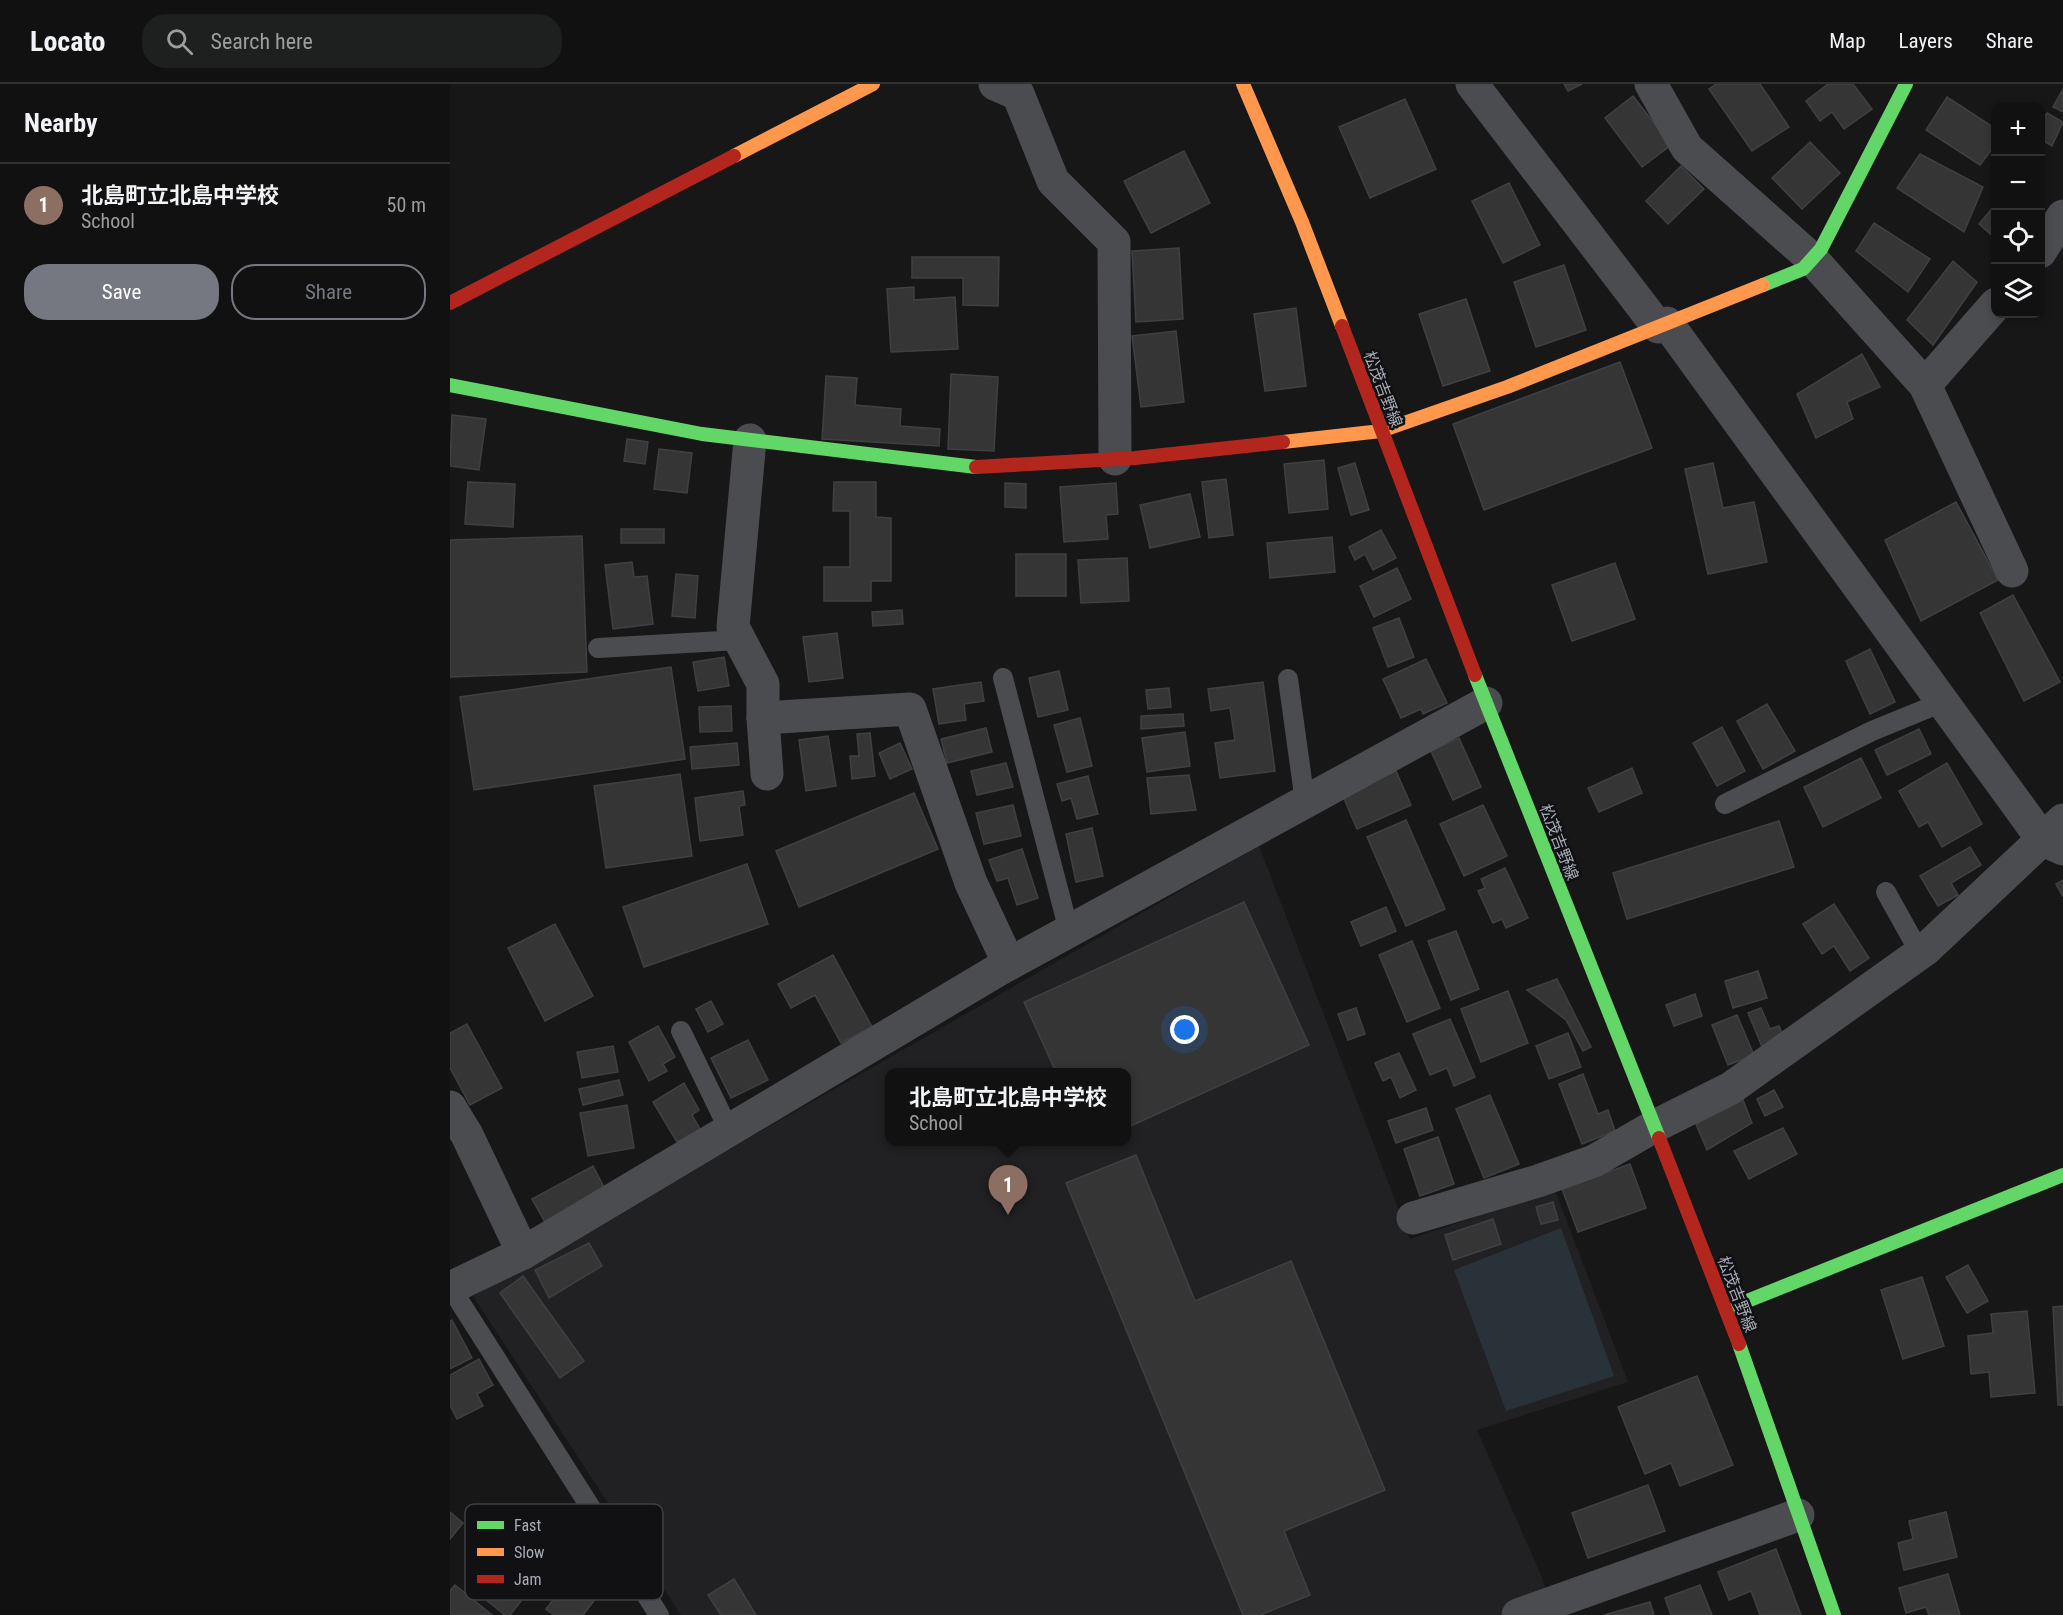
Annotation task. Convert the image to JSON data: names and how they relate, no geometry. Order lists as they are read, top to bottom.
{
  "streets": {
    "street": ["松茂吉野線"]
  },
  "legend": ["Fast", "Slow", "Jam"],
  "page": {
    "header": "Locato",
    "search": "Search here",
    "nav": ["Map", "Layers", "Share"],
    "heading": "Nearby",
    "map_buttons": ["+", "−"],
    "list": [
      {
        "mark": "1",
        "name": "北島町立北島中学校",
        "note": "School",
        "value": "50 m"
      }
    ],
    "buttons": ["Save", "Share"],
    "popup": ["北島町立北島中学校", "School"],
    "pins": "1"
  }
}
